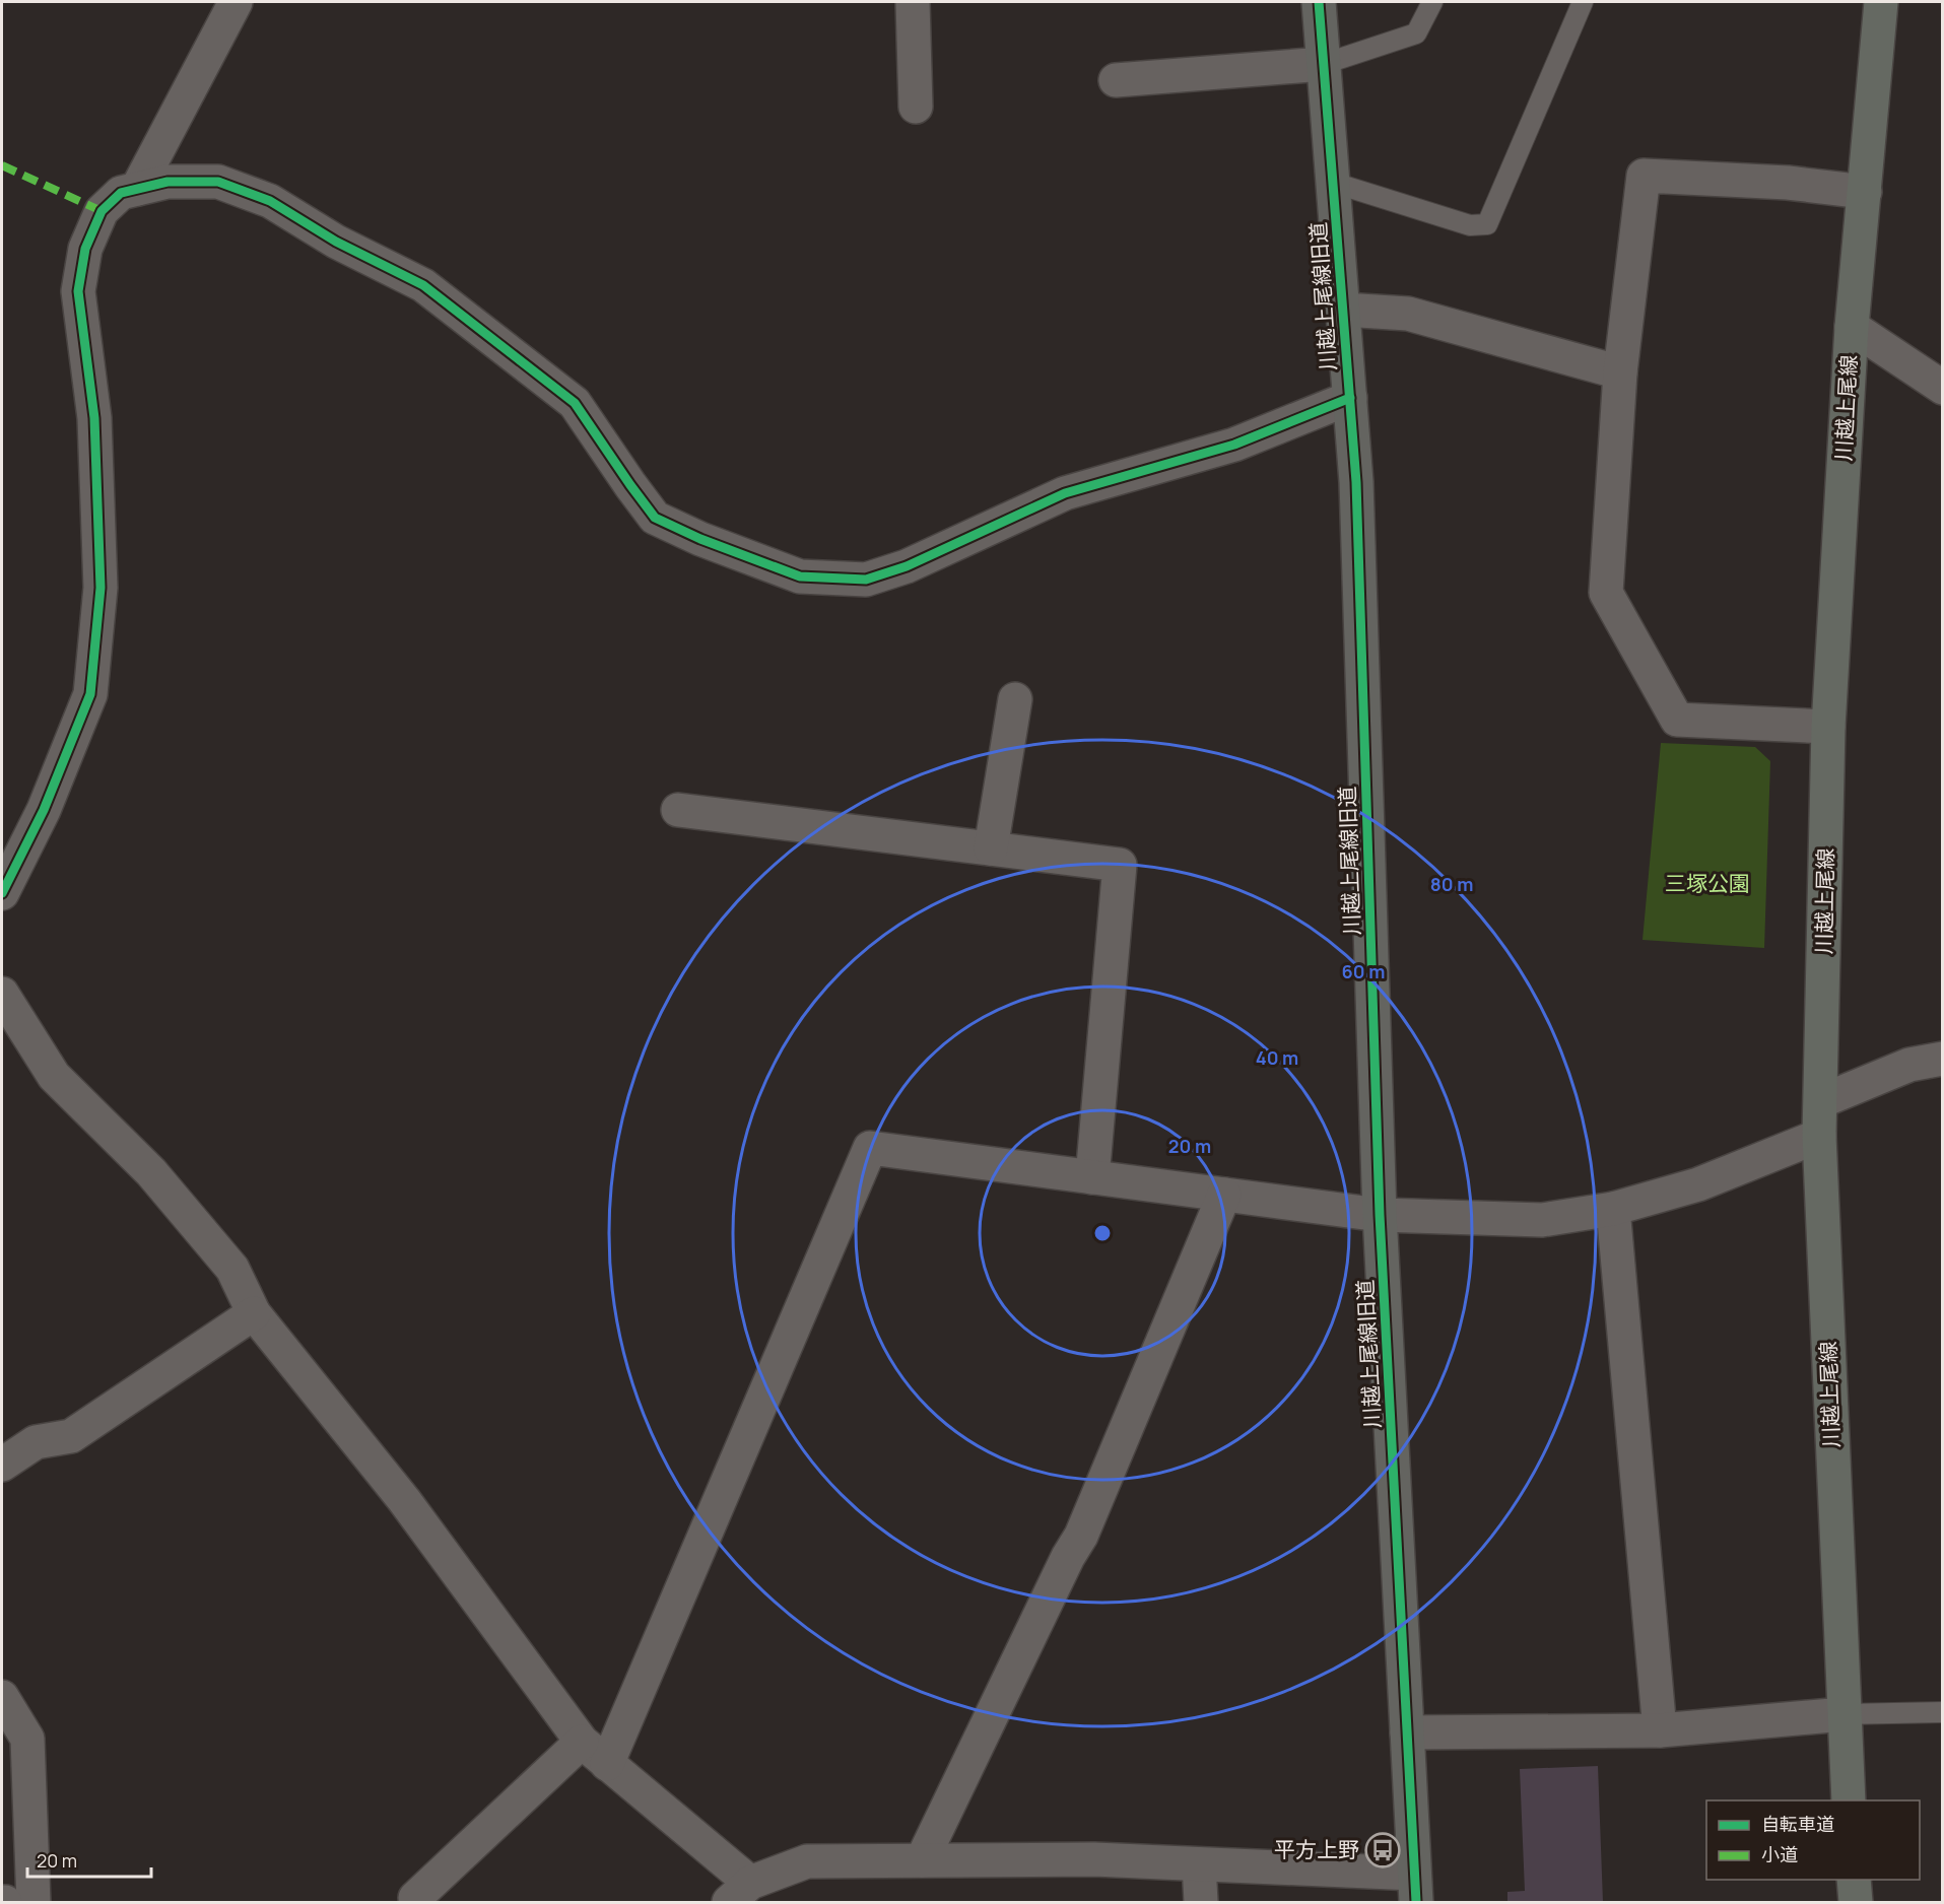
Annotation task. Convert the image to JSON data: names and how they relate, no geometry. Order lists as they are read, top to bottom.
{
  "streets": {
    "main road": ["川越上尾線"],
    "street": ["川越上尾線旧道"]
  },
  "parks": ["三塚公園"],
  "places": {
    "bus stop": ["平方上野"]
  },
  "legend": ["自転車道", "小道"],
  "scale_bar": "20 m",
  "rings": [
    "80 m",
    "60 m",
    "40 m",
    "20 m"
  ]
}
